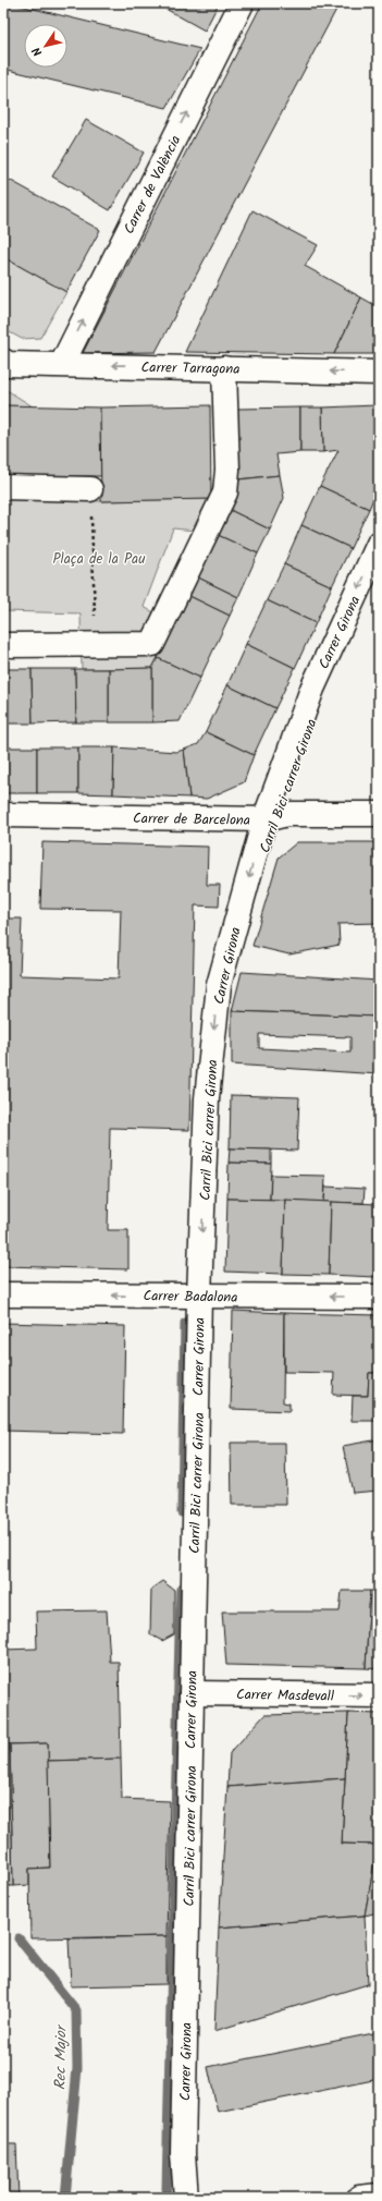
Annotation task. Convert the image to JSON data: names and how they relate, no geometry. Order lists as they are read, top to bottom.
{
  "streets": {
    "street": [
      "Carrer de València",
      "Carrer Tarragona",
      "Carrer Girona",
      "Carrer de Barcelona",
      "Carrer Badalona",
      "Carrer Masdevall"
    ]
  },
  "crossings": [
    ["Carrer de València", "Carrer Tarragona"],
    ["Carrer Girona", "Carrer de Barcelona"],
    ["Carrer Girona", "Carrer Badalona"],
    ["Carrer Girona", "Carrer Masdevall"]
  ],
  "one_way": [
    "Carrer de València",
    "Carrer Tarragona",
    "Carrer Girona",
    "Carrer Badalona",
    "Carrer Masdevall"
  ],
  "water": ["Rec Major"],
  "parks": ["Plaça de la Pau"],
  "north": "bottom left"
}
